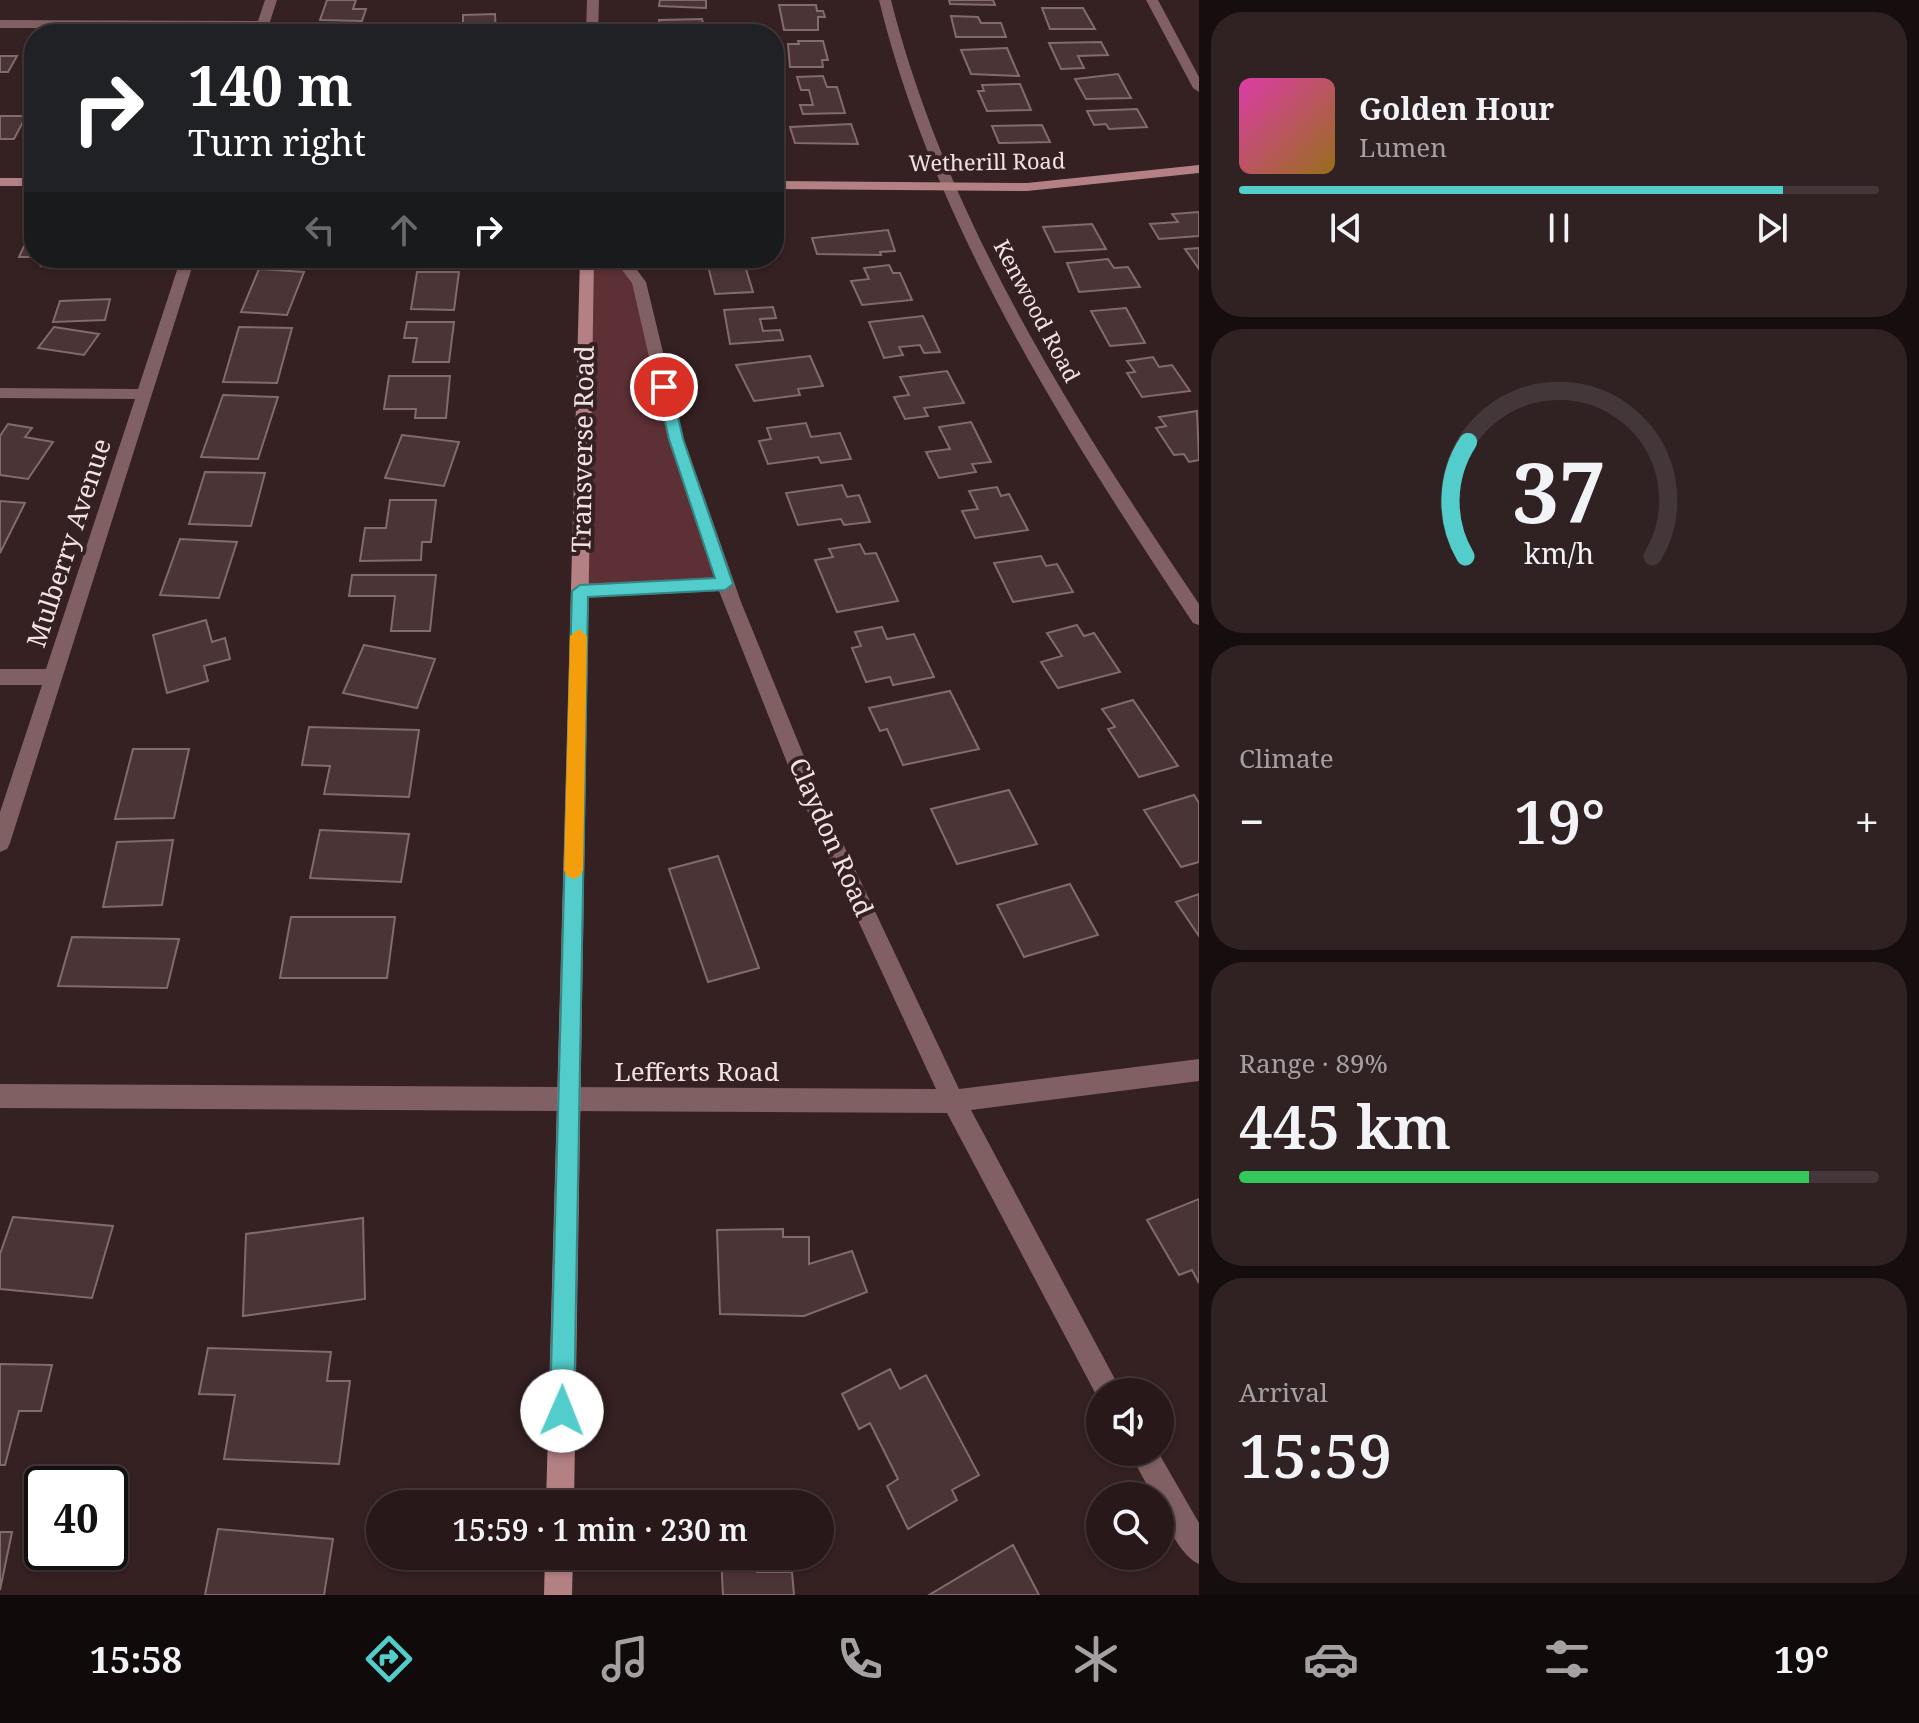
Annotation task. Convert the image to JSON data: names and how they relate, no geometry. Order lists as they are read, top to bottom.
{
  "streets": {
    "street": [
      "Wetherill Road",
      "Kenwood Road",
      "Transverse Road",
      "Mulberry Avenue",
      "Claydon Road",
      "Lefferts Road"
    ]
  },
  "crossings": [
    ["Wetherill Road", "Kenwood Road"],
    ["Transverse Road", "Lefferts Road"],
    ["Claydon Road", "Lefferts Road"]
  ],
  "page": {
    "turn": ["140 m", "Turn right"],
    "song": ["Golden Hour", "Lumen"],
    "tile": [
      "Climate",
      ["Range · 89%", "445 km"],
      ["Arrival", "15:59"]
    ],
    "heat": ["−", "19°", "+"],
    "limit": "40",
    "trip": "15:59 · 1 min · 230 m",
    "tabs": ["15:58", "19°"],
    "gauge": ["37", "km/h"]
  }
}
